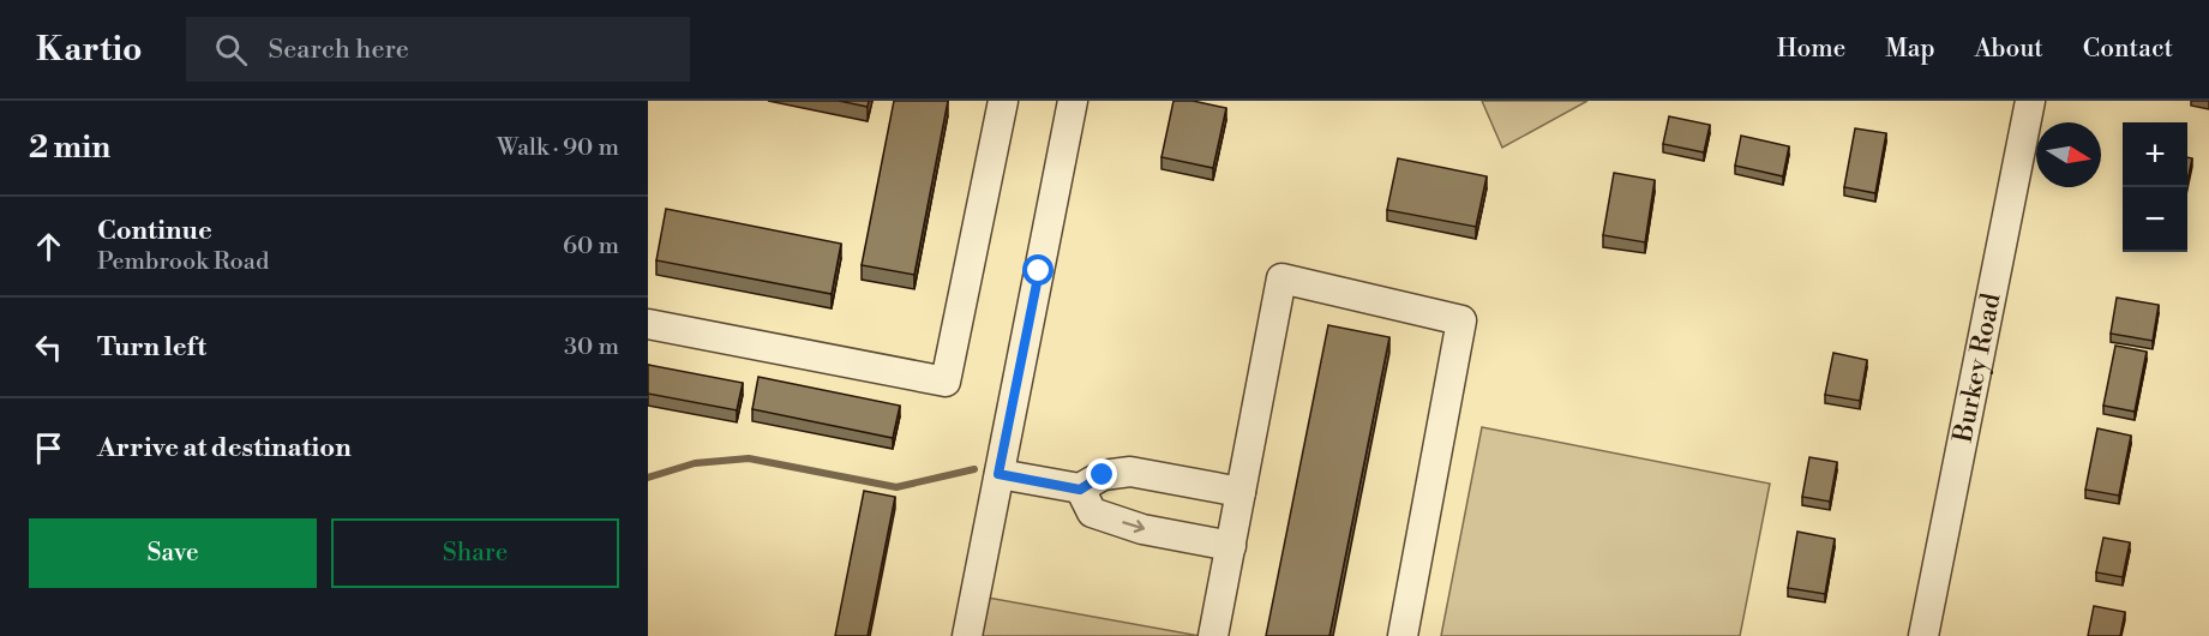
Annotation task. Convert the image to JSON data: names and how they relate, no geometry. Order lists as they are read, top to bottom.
{
  "streets": {
    "street": ["Burkey Road"]
  },
  "north": "right",
  "page": {
    "header": "Kartio",
    "search": "Search here",
    "nav": [
      "Home",
      "Map",
      "About",
      "Contact"
    ],
    "heading": ["2 min", "Walk · 90 m"],
    "map_buttons": ["+", "−"],
    "list": [
      ["Continue", "Pembrook Road", "60 m"],
      ["Turn left", "30 m"],
      "Arrive at destination"
    ],
    "buttons": ["Save", "Share"]
  }
}
